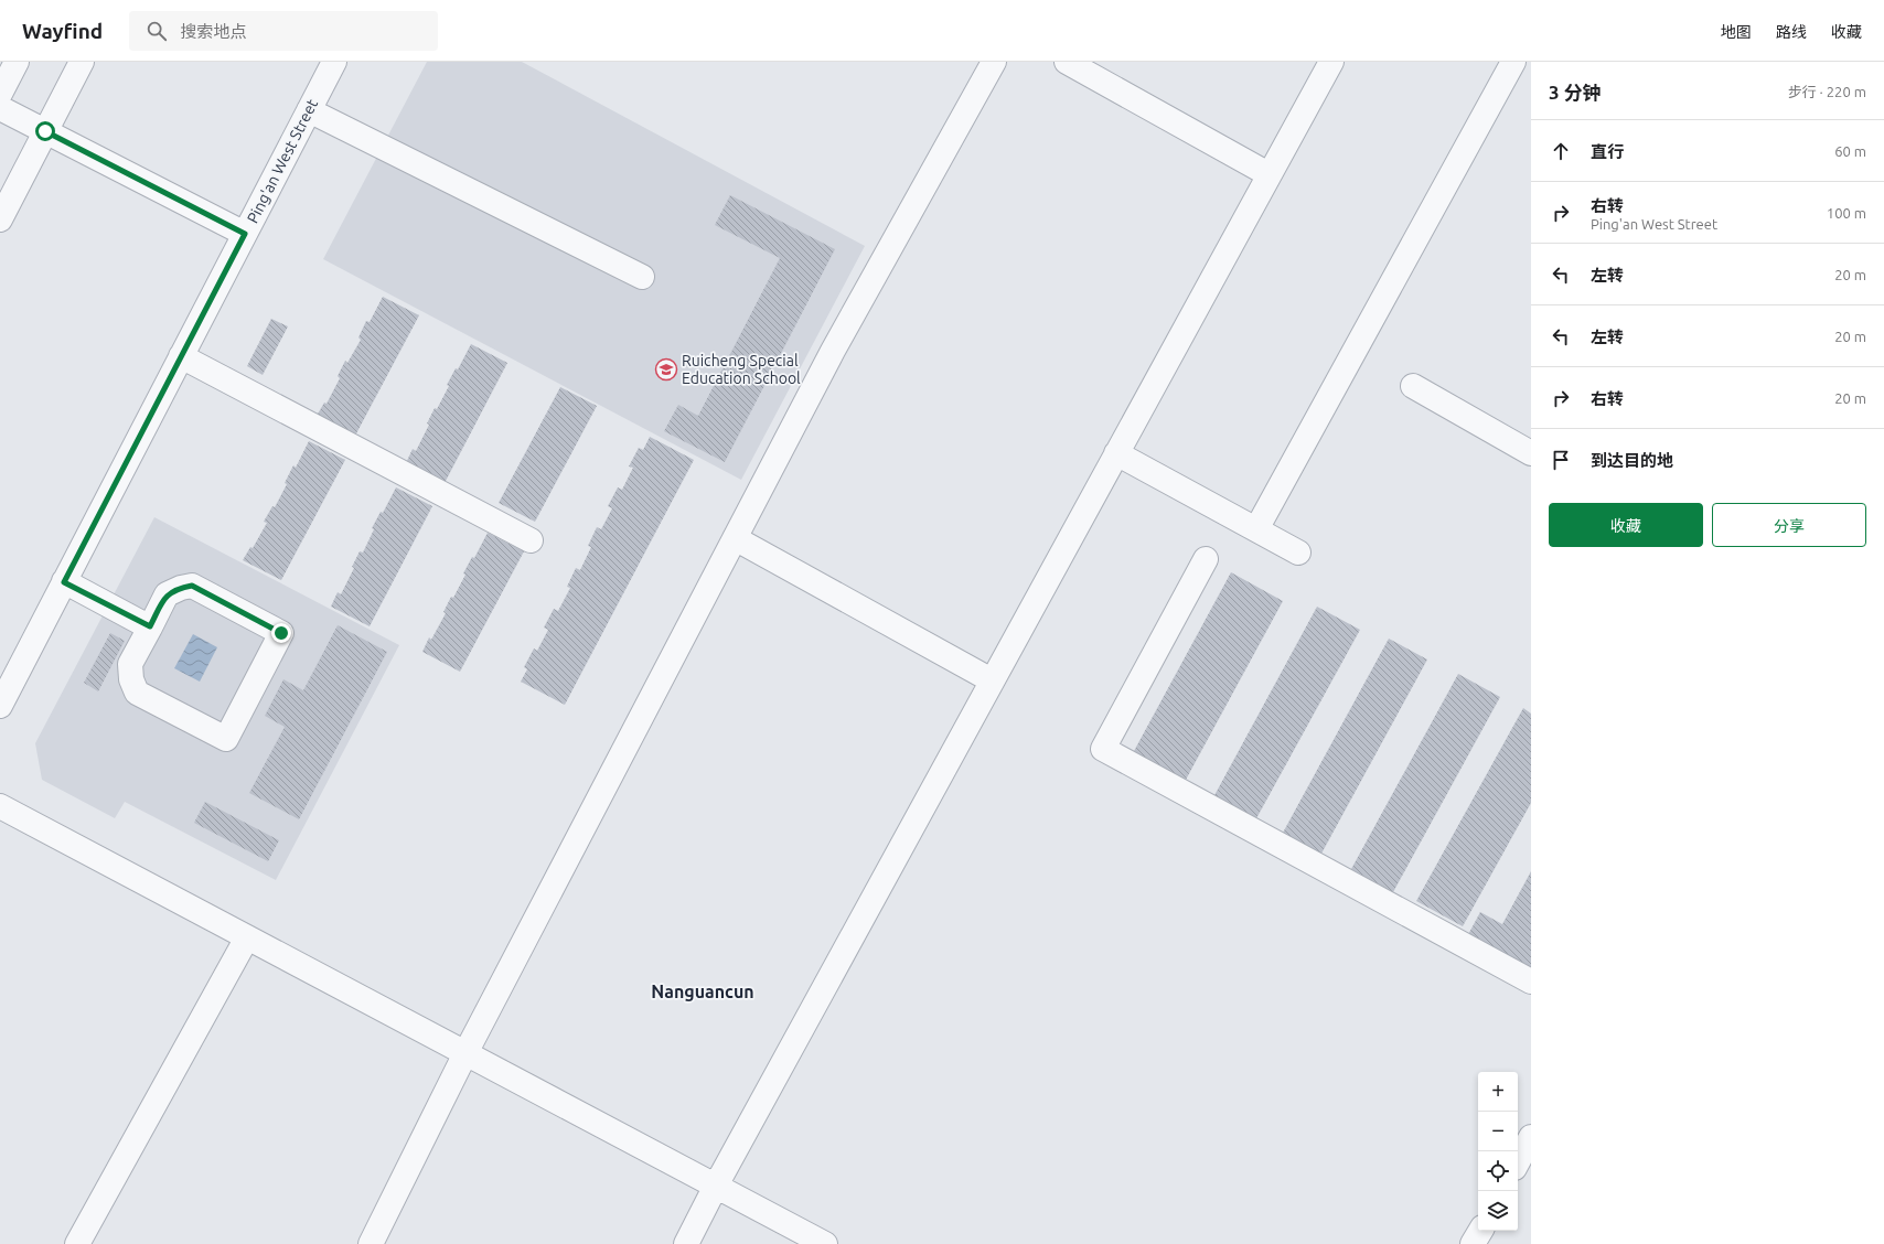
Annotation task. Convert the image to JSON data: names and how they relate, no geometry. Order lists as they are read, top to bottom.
{
  "streets": {
    "street": ["Ping'an West Street"]
  },
  "districts": ["Nanguancun"],
  "places": {
    "school or university": ["Ruicheng Special Education School"]
  },
  "page": {
    "header": "Wayfind",
    "search": "搜索地点",
    "nav": ["地图", "路线", "收藏"],
    "heading": ["3 分钟", "步行 · 220 m"],
    "list": [
      ["直行", "60 m"],
      ["右转", "Ping'an West Street", "100 m"],
      ["左转", "20 m"],
      ["左转", "20 m"],
      ["右转", "20 m"],
      "到达目的地"
    ],
    "buttons": ["收藏", "分享"],
    "map_buttons": ["+", "−"]
  }
}
